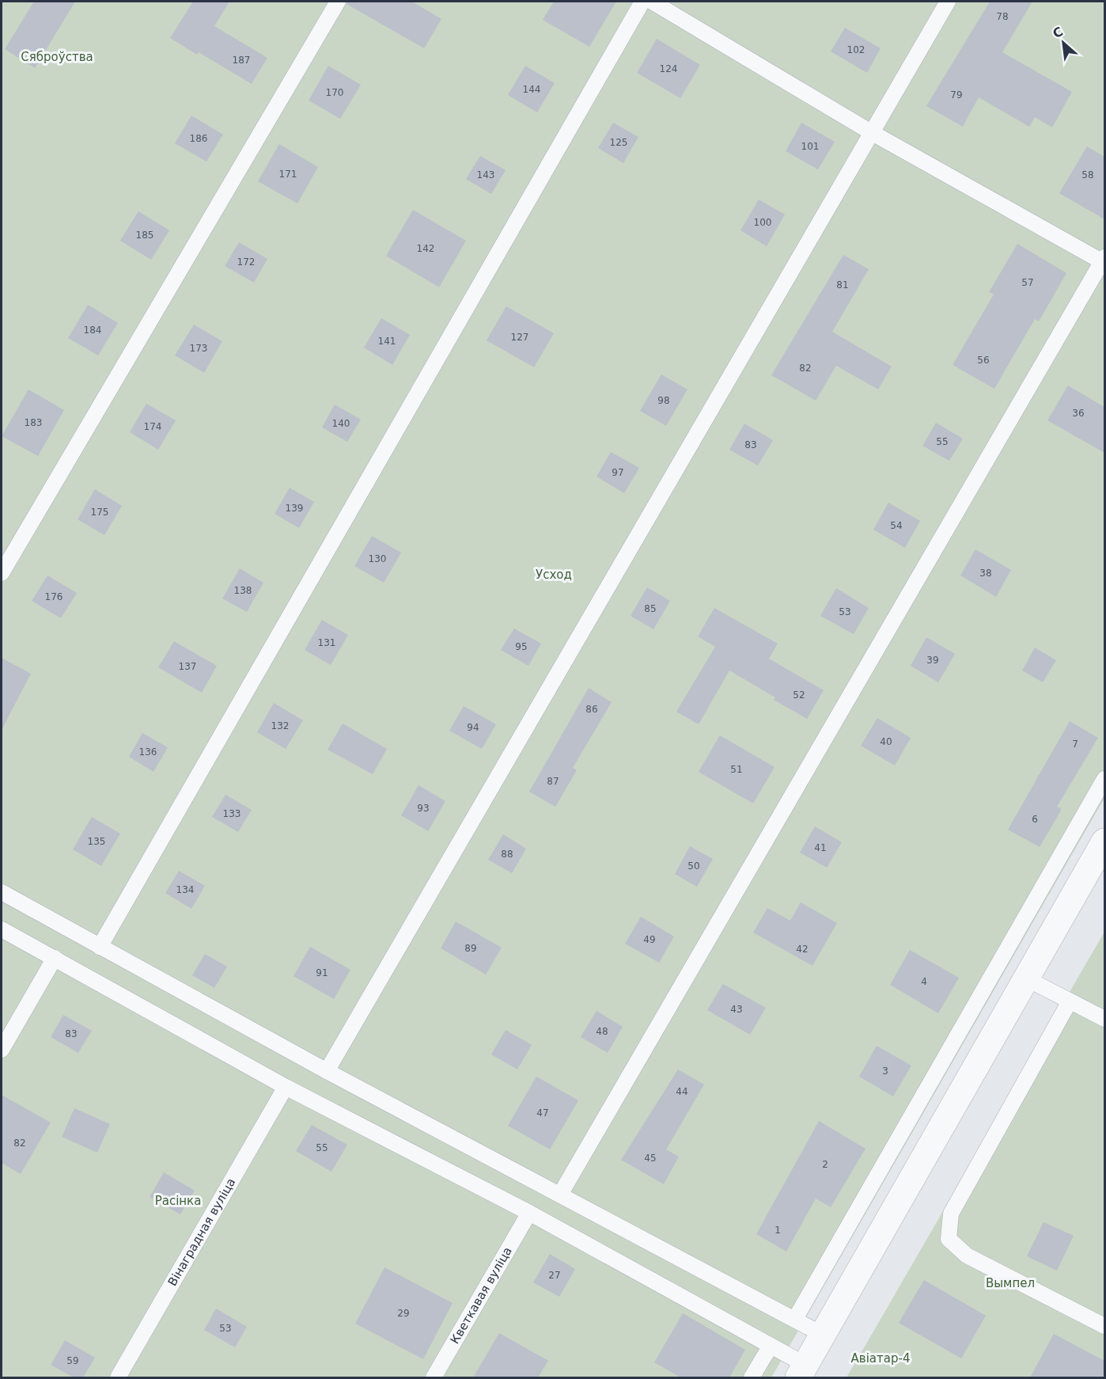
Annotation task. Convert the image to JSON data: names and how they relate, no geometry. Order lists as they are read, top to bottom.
{
  "streets": {
    "lane": ["Вінаградная вуліца", "Кветкавая вуліца"]
  },
  "parks": [
    "Сяброўства",
    "Усход",
    "Расінка",
    "Вымпел",
    "Авіатар-4"
  ],
  "house_numbers": [
    "78",
    "102",
    "187",
    "124",
    "144",
    "170",
    "79",
    "186",
    "125",
    "101",
    "171",
    "143",
    "58",
    "100",
    "185",
    "142",
    "172",
    "57",
    "81",
    "184",
    "127",
    "141",
    "173",
    "56",
    "82",
    "98",
    "36",
    "183",
    "140",
    "174",
    "55",
    "83",
    "97",
    "139",
    "175",
    "54",
    "130",
    "38",
    "138",
    "176",
    "85",
    "53",
    "131",
    "95",
    "39",
    "137",
    "52",
    "86",
    "132",
    "94",
    "40",
    "7",
    "136",
    "51",
    "87",
    "93",
    "133",
    "6",
    "135",
    "41",
    "88",
    "50",
    "134",
    "49",
    "89",
    "42",
    "91",
    "4",
    "43",
    "48",
    "83",
    "3",
    "44",
    "47",
    "82",
    "55",
    "45",
    "2",
    "1",
    "27",
    "29",
    "53",
    "59"
  ],
  "north": "top left"
}
